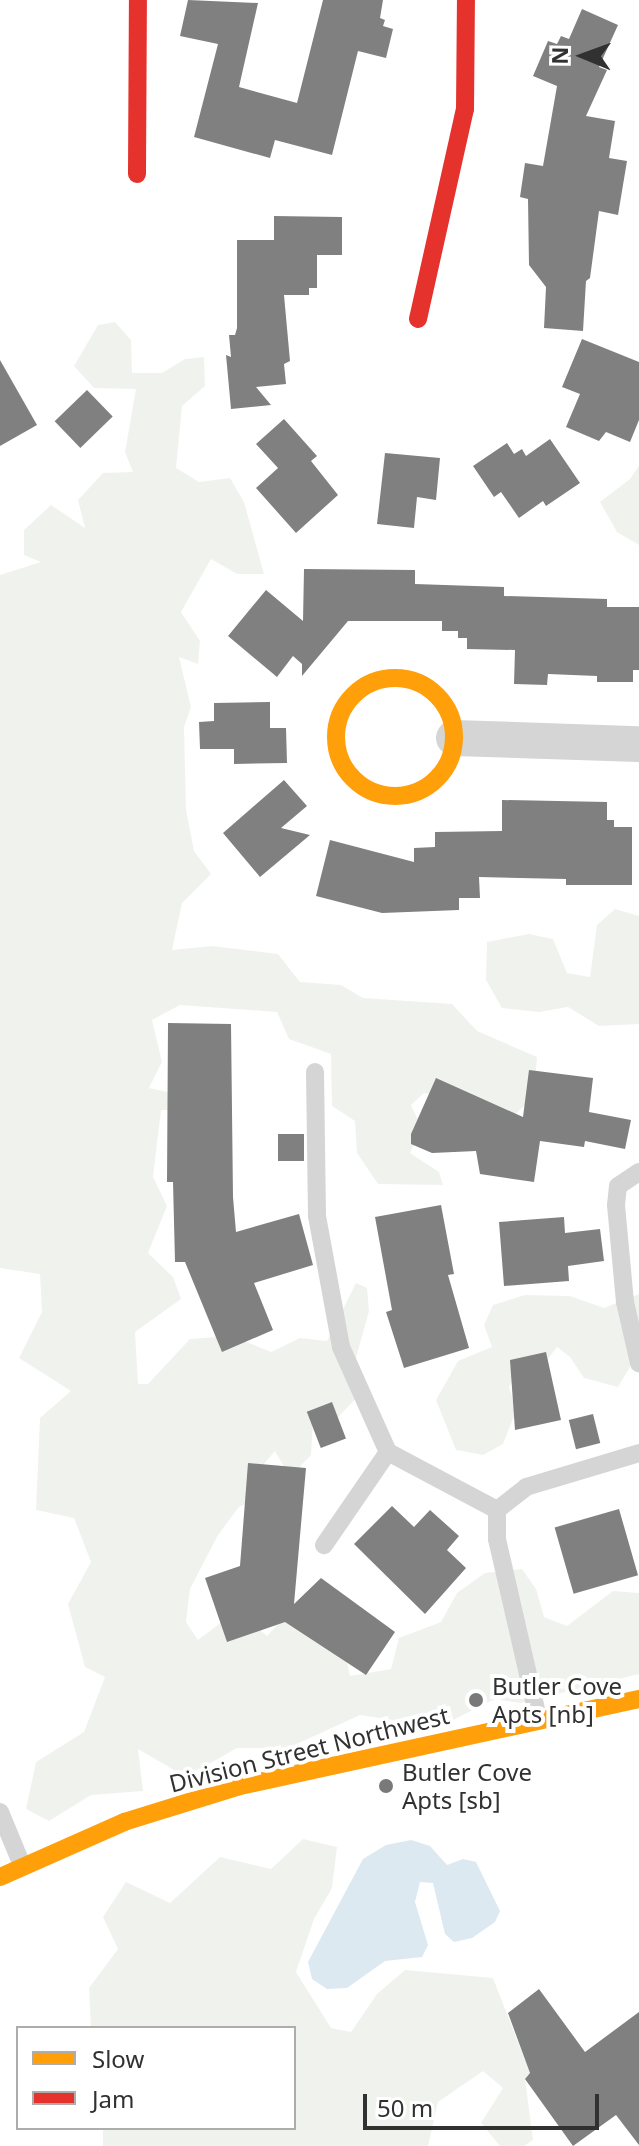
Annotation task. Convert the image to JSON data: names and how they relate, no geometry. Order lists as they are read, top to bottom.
{
  "streets": {
    "street": ["Division Street Northwest"]
  },
  "places": ["Butler Cove Apts [nb]", "Butler Cove Apts [sb]"],
  "legend": ["Slow", "Jam"],
  "scale_bar": "50 m",
  "north": "left"
}
